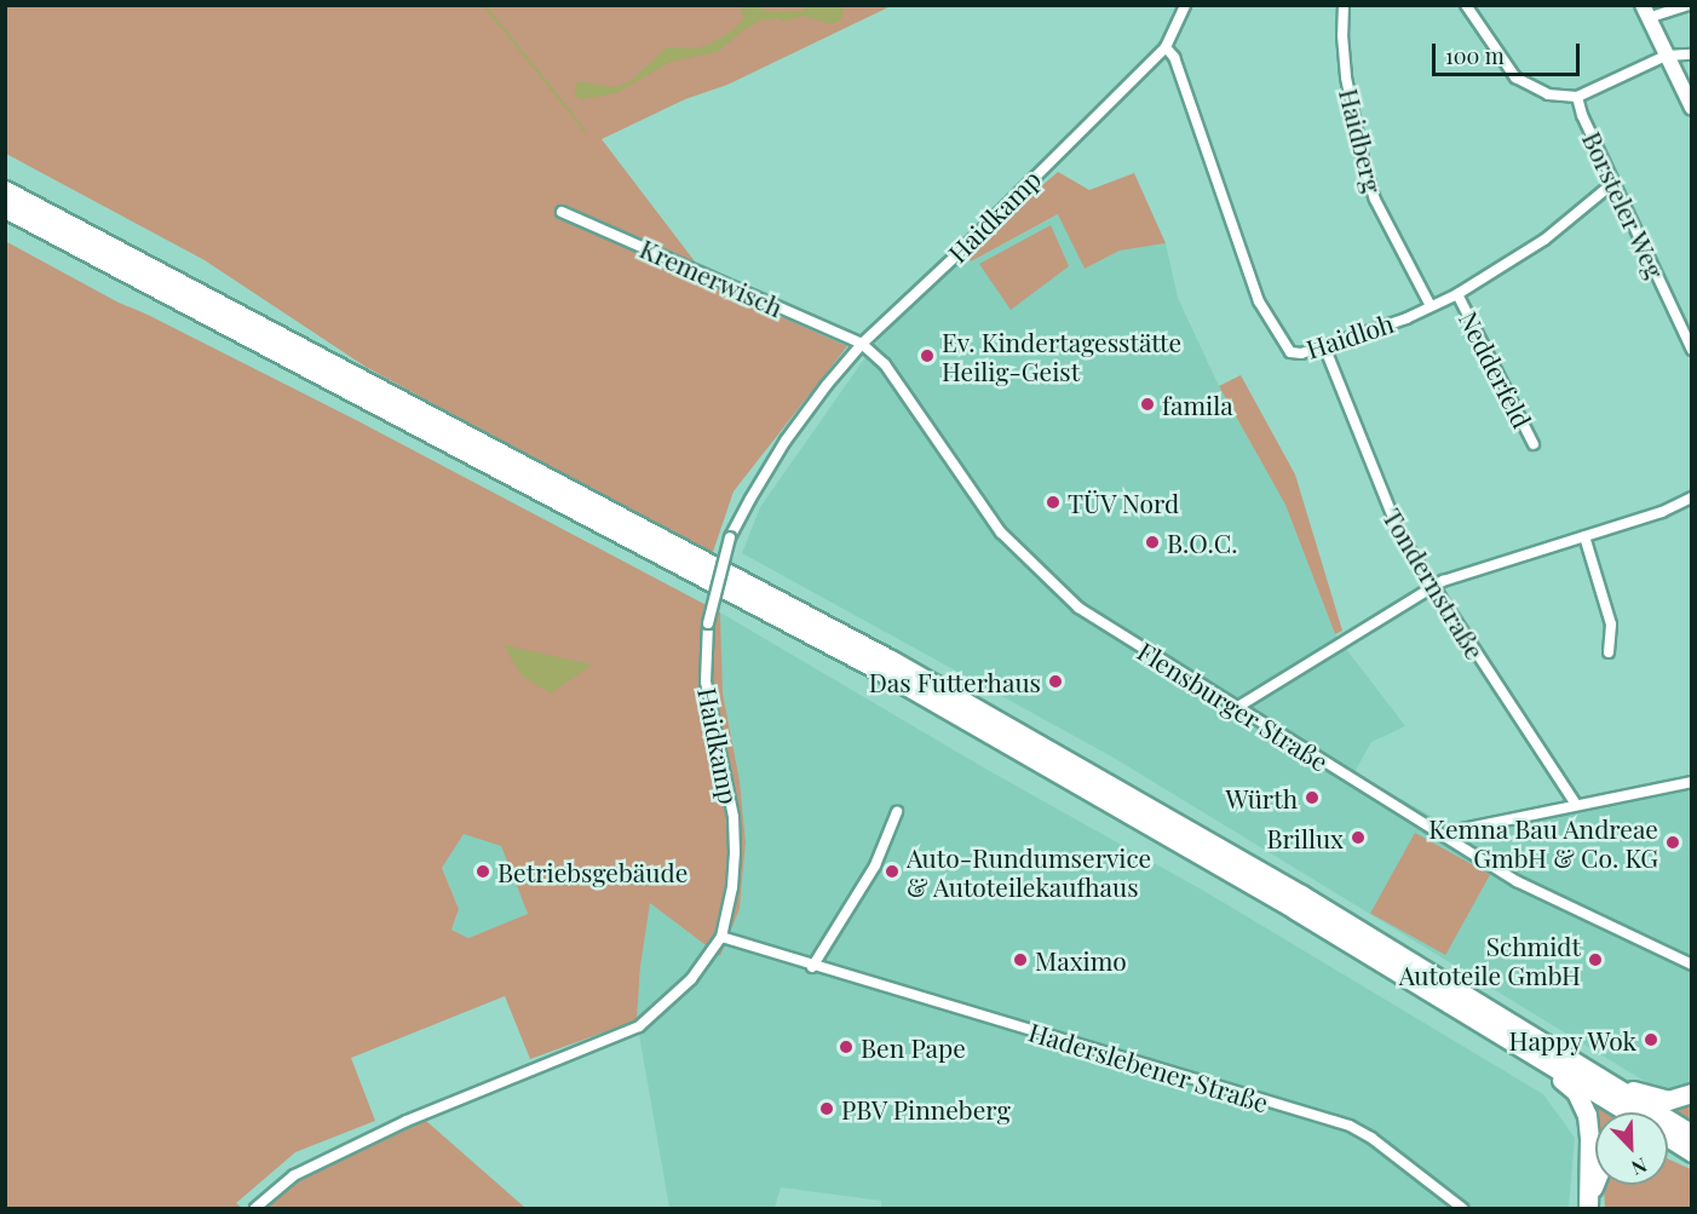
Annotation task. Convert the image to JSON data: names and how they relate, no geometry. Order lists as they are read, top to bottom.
{
  "streets": {
    "street": [
      "Haidberg",
      "Borsteler Weg",
      "Haidkamp",
      "Kremerwisch",
      "Haidloh",
      "Nedderfeld",
      "Tondernstraße",
      "Flensburger Straße",
      "Haderslebener Straße"
    ]
  },
  "crossings": [
    ["Haidberg", "Haidloh"],
    ["Borsteler Weg", "Haidloh"],
    ["Haidkamp", "Kremerwisch"],
    ["Haidkamp", "Haidloh"],
    ["Haidkamp", "Flensburger Straße"],
    ["Haidkamp", "Haderslebener Straße"],
    ["Kremerwisch", "Flensburger Straße"],
    ["Haidloh", "Nedderfeld"],
    ["Haidloh", "Tondernstraße"]
  ],
  "places": [
    "Ev. Kindertagesstätte Heilig-Geist",
    "famila",
    "TÜV Nord",
    "B.O.C.",
    "Das Futterhaus",
    "Würth",
    "Brillux",
    "Kemna Bau Andreae GmbH & Co. KG",
    "Betriebsgebäude",
    "Auto-Rundumservice & Autoteilekaufhaus",
    "Maximo",
    "Schmidt Autoteile GmbH",
    "Happy Wok",
    "Ben Pape",
    "PBV Pinneberg"
  ],
  "scale_bar": "100 m",
  "north": "bottom right"
}
